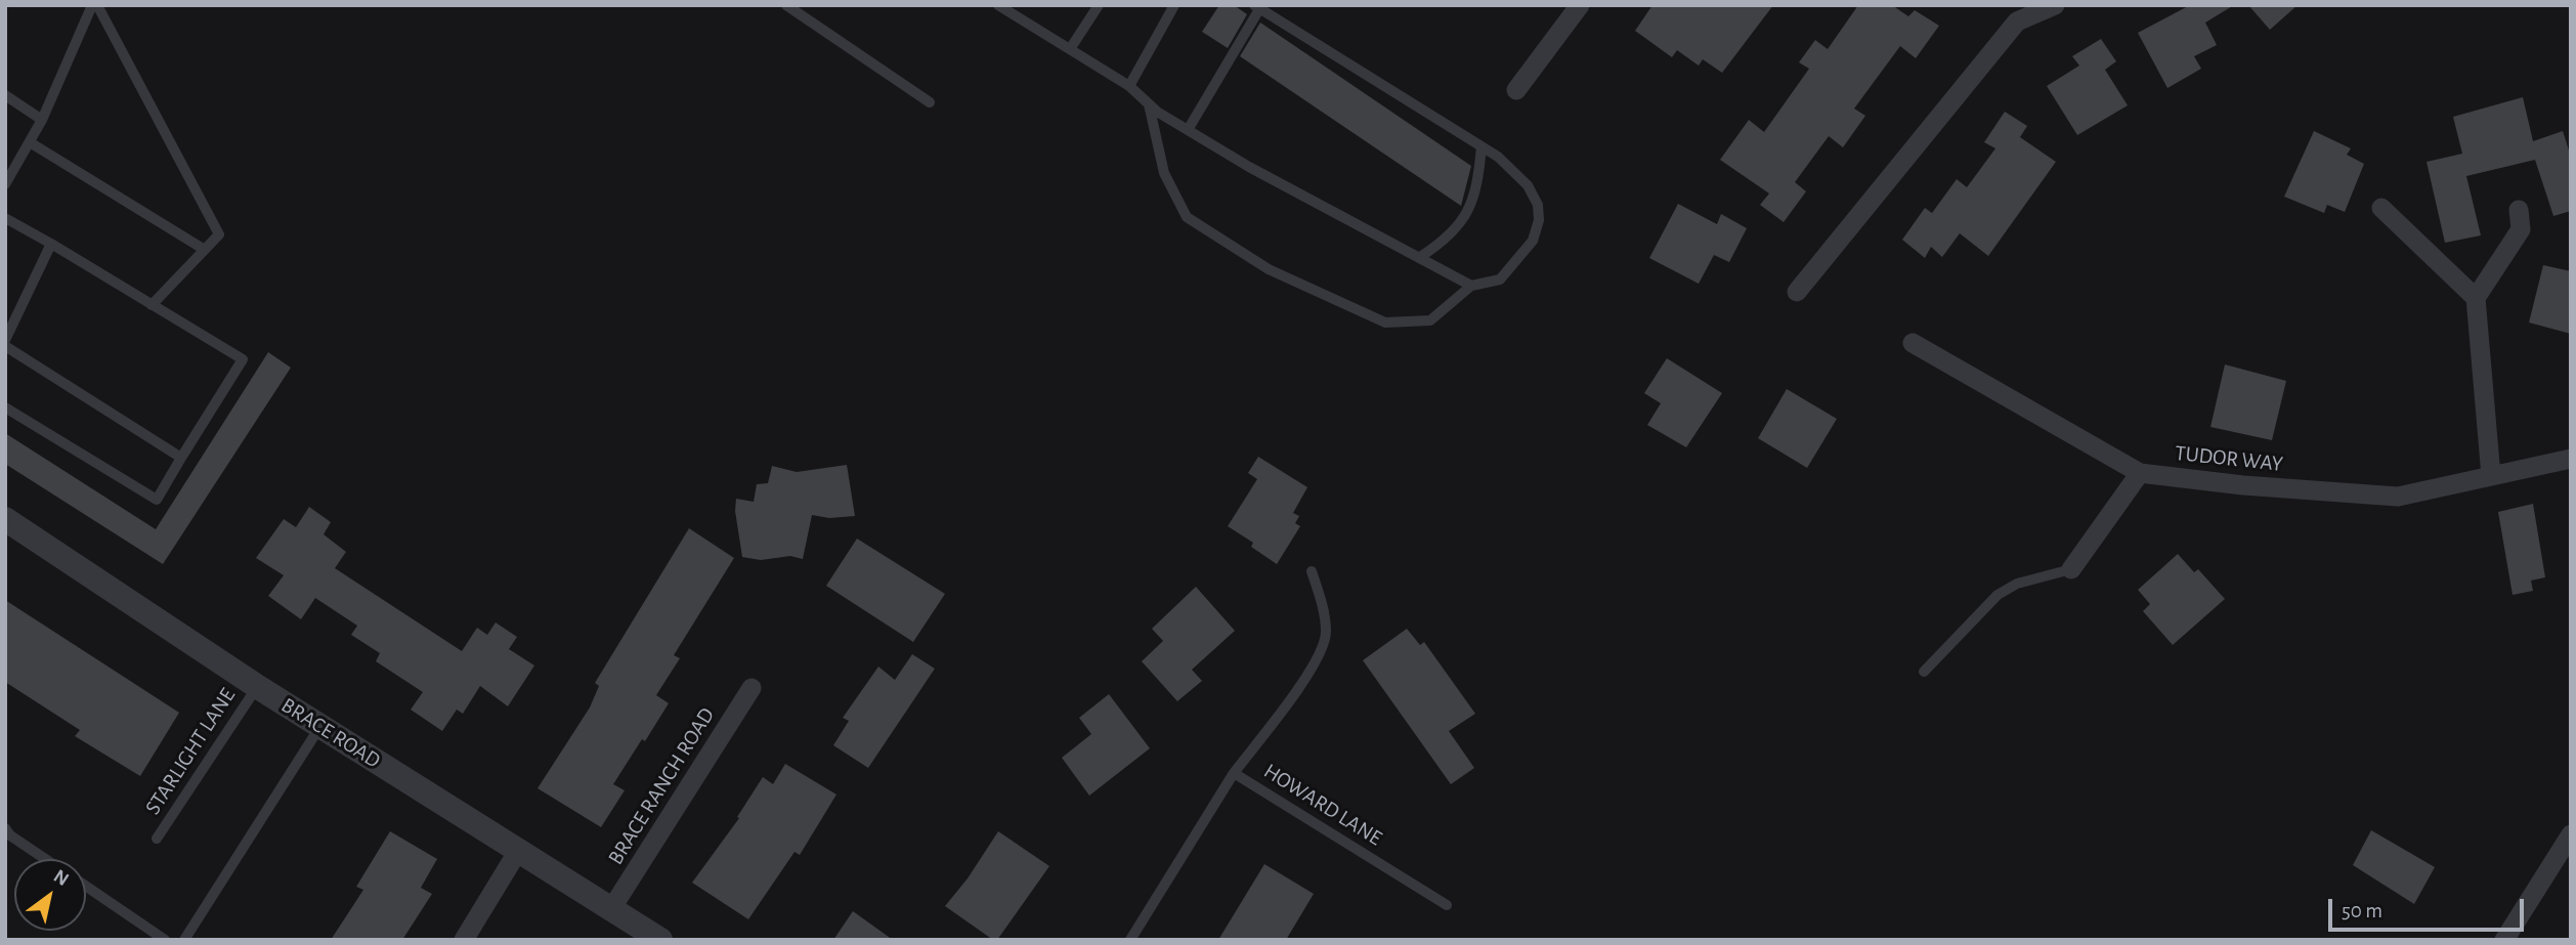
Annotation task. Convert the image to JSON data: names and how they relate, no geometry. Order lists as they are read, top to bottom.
{
  "streets": {
    "street": ["TUDOR WAY", "BRACE ROAD", "BRACE RANCH ROAD"],
    "lane": ["STARLIGHT LANE", "HOWARD LANE"]
  },
  "crossings": [
    ["BRACE ROAD", "STARLIGHT LANE"],
    ["BRACE ROAD", "BRACE RANCH ROAD"]
  ],
  "scale_bar": "50 m",
  "north": "top right"
}
